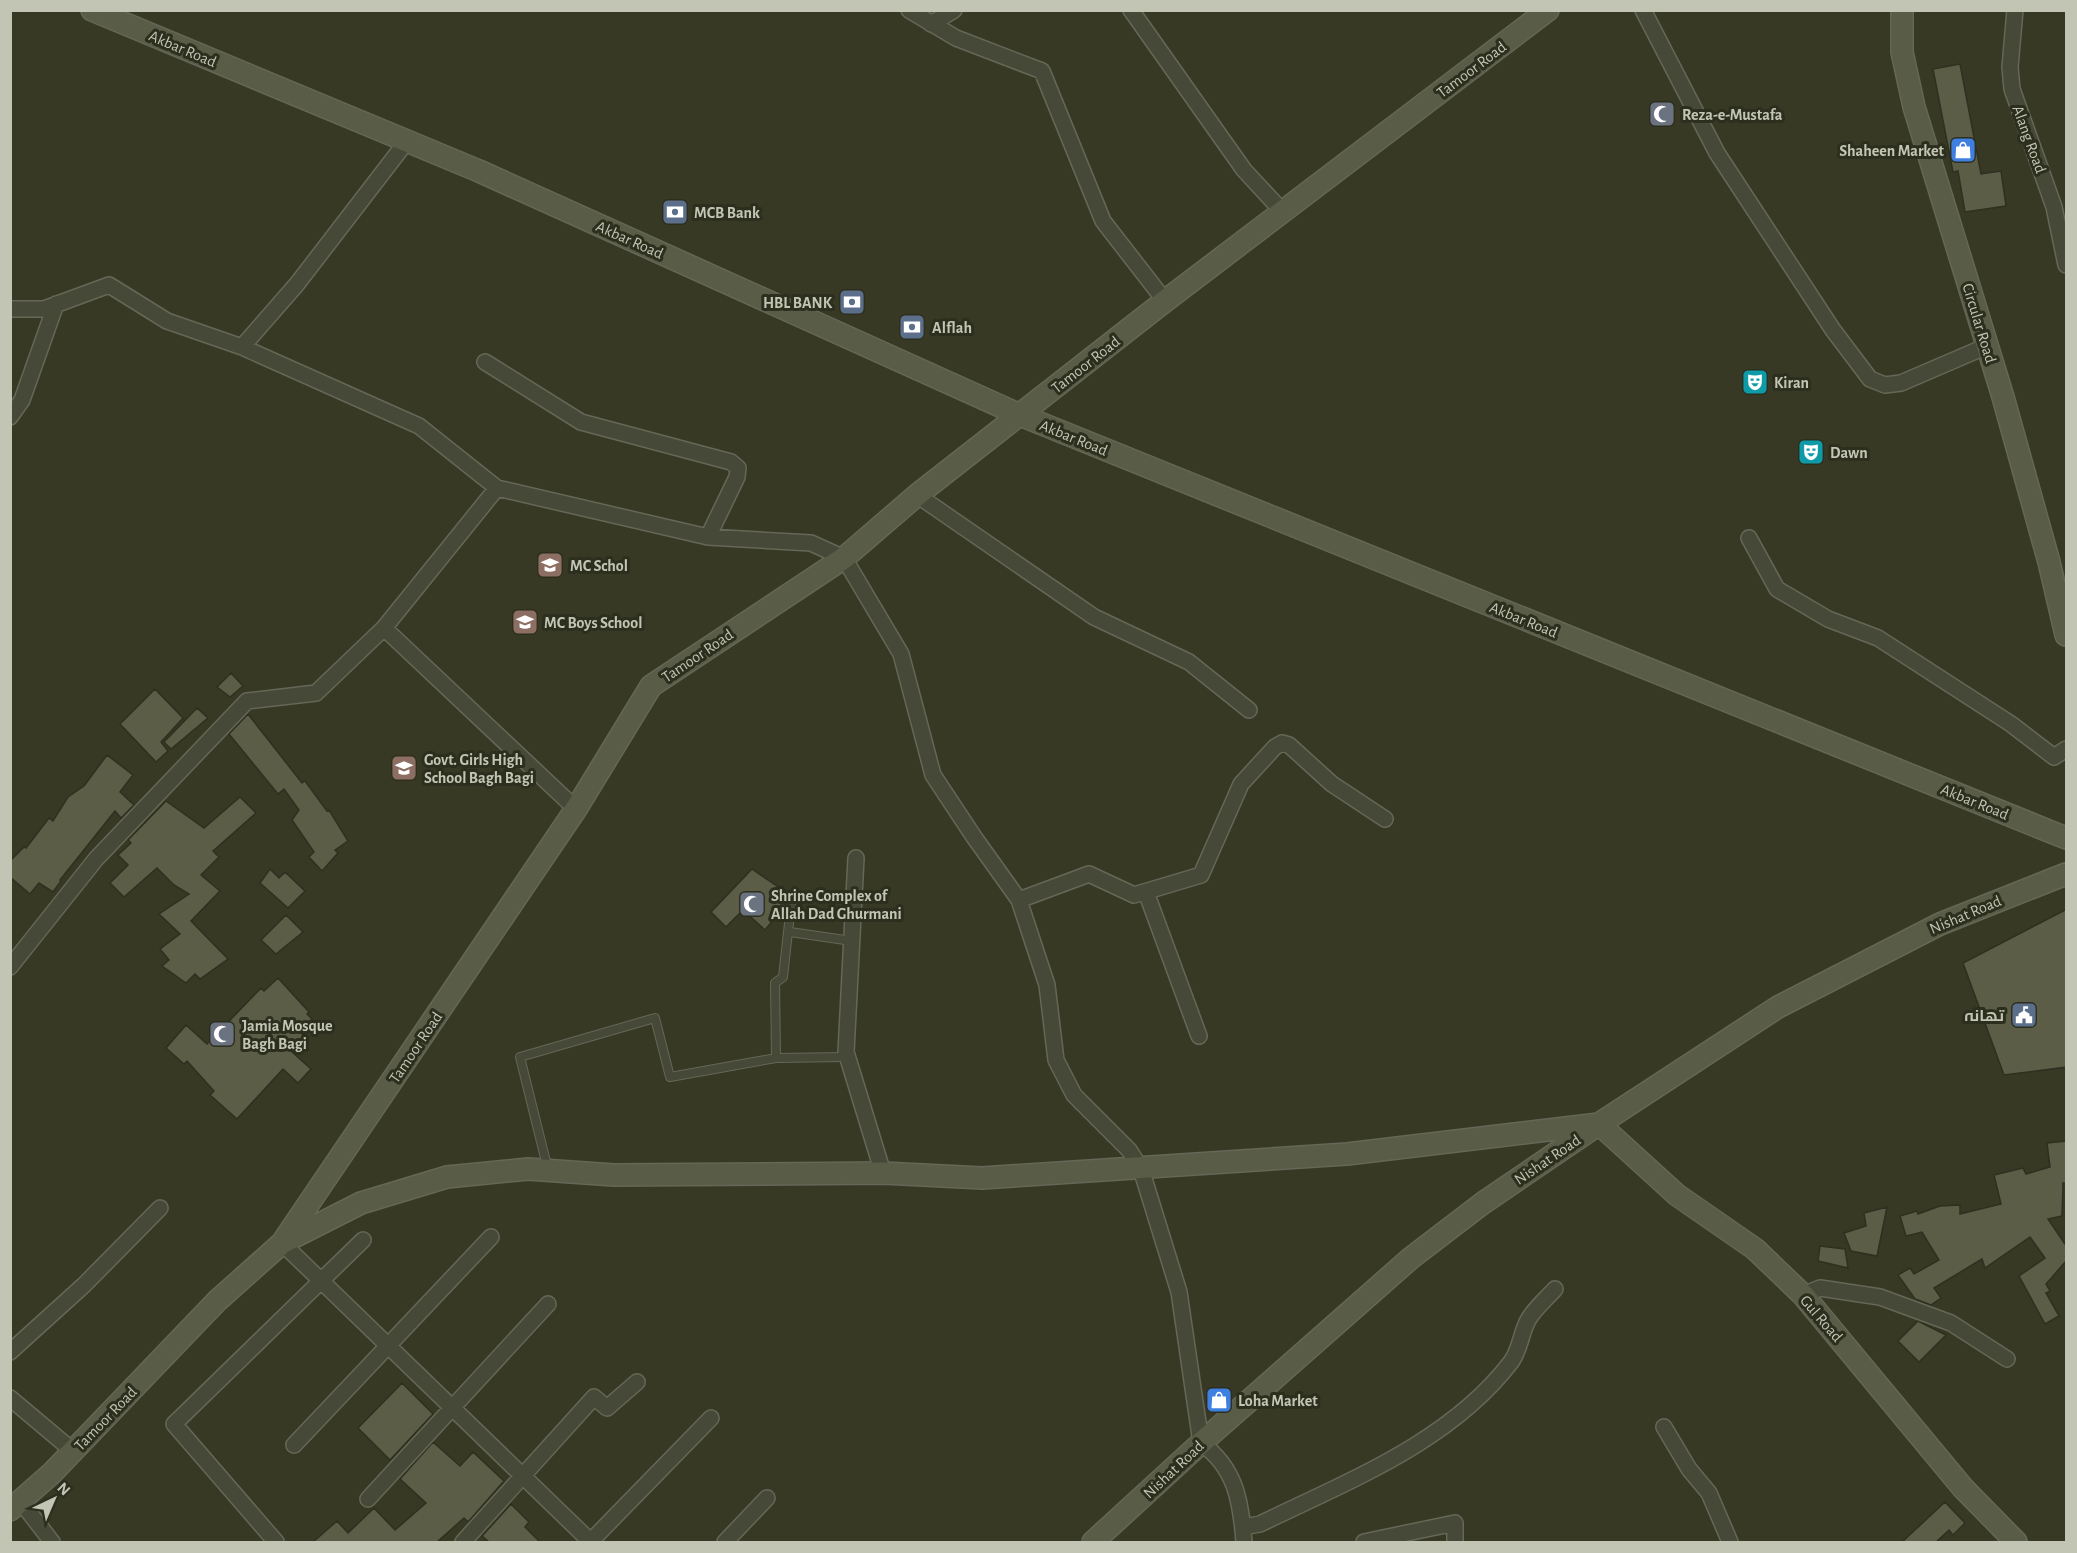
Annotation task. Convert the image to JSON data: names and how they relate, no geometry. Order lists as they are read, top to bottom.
{
  "streets": {
    "street": [
      "Akbar Road",
      "Tamoor Road",
      "Alang Road",
      "Circular Road",
      "Nishat Road",
      "Gul Road"
    ]
  },
  "crossings": [
    ["Akbar Road", "Tamoor Road"],
    ["Nishat Road", "Gul Road"]
  ],
  "places": {
    "mosque": ["Reza-e-Mustafa", "Shrine Complex of Allah Dad Ghurmani", "Jamia Mosque Bagh Bagi"],
    "shop": ["Shaheen Market", "Loha Market"],
    "bank": ["MCB Bank", "HBL BANK", "Alflah"],
    "theatre": ["Kiran", "Dawn"],
    "school or university": ["MC Schol", "MC Boys School", "Govt. Girls High School Bagh Bagi"],
    "public building": ["تھانہ"]
  },
  "north": "top right"
}
